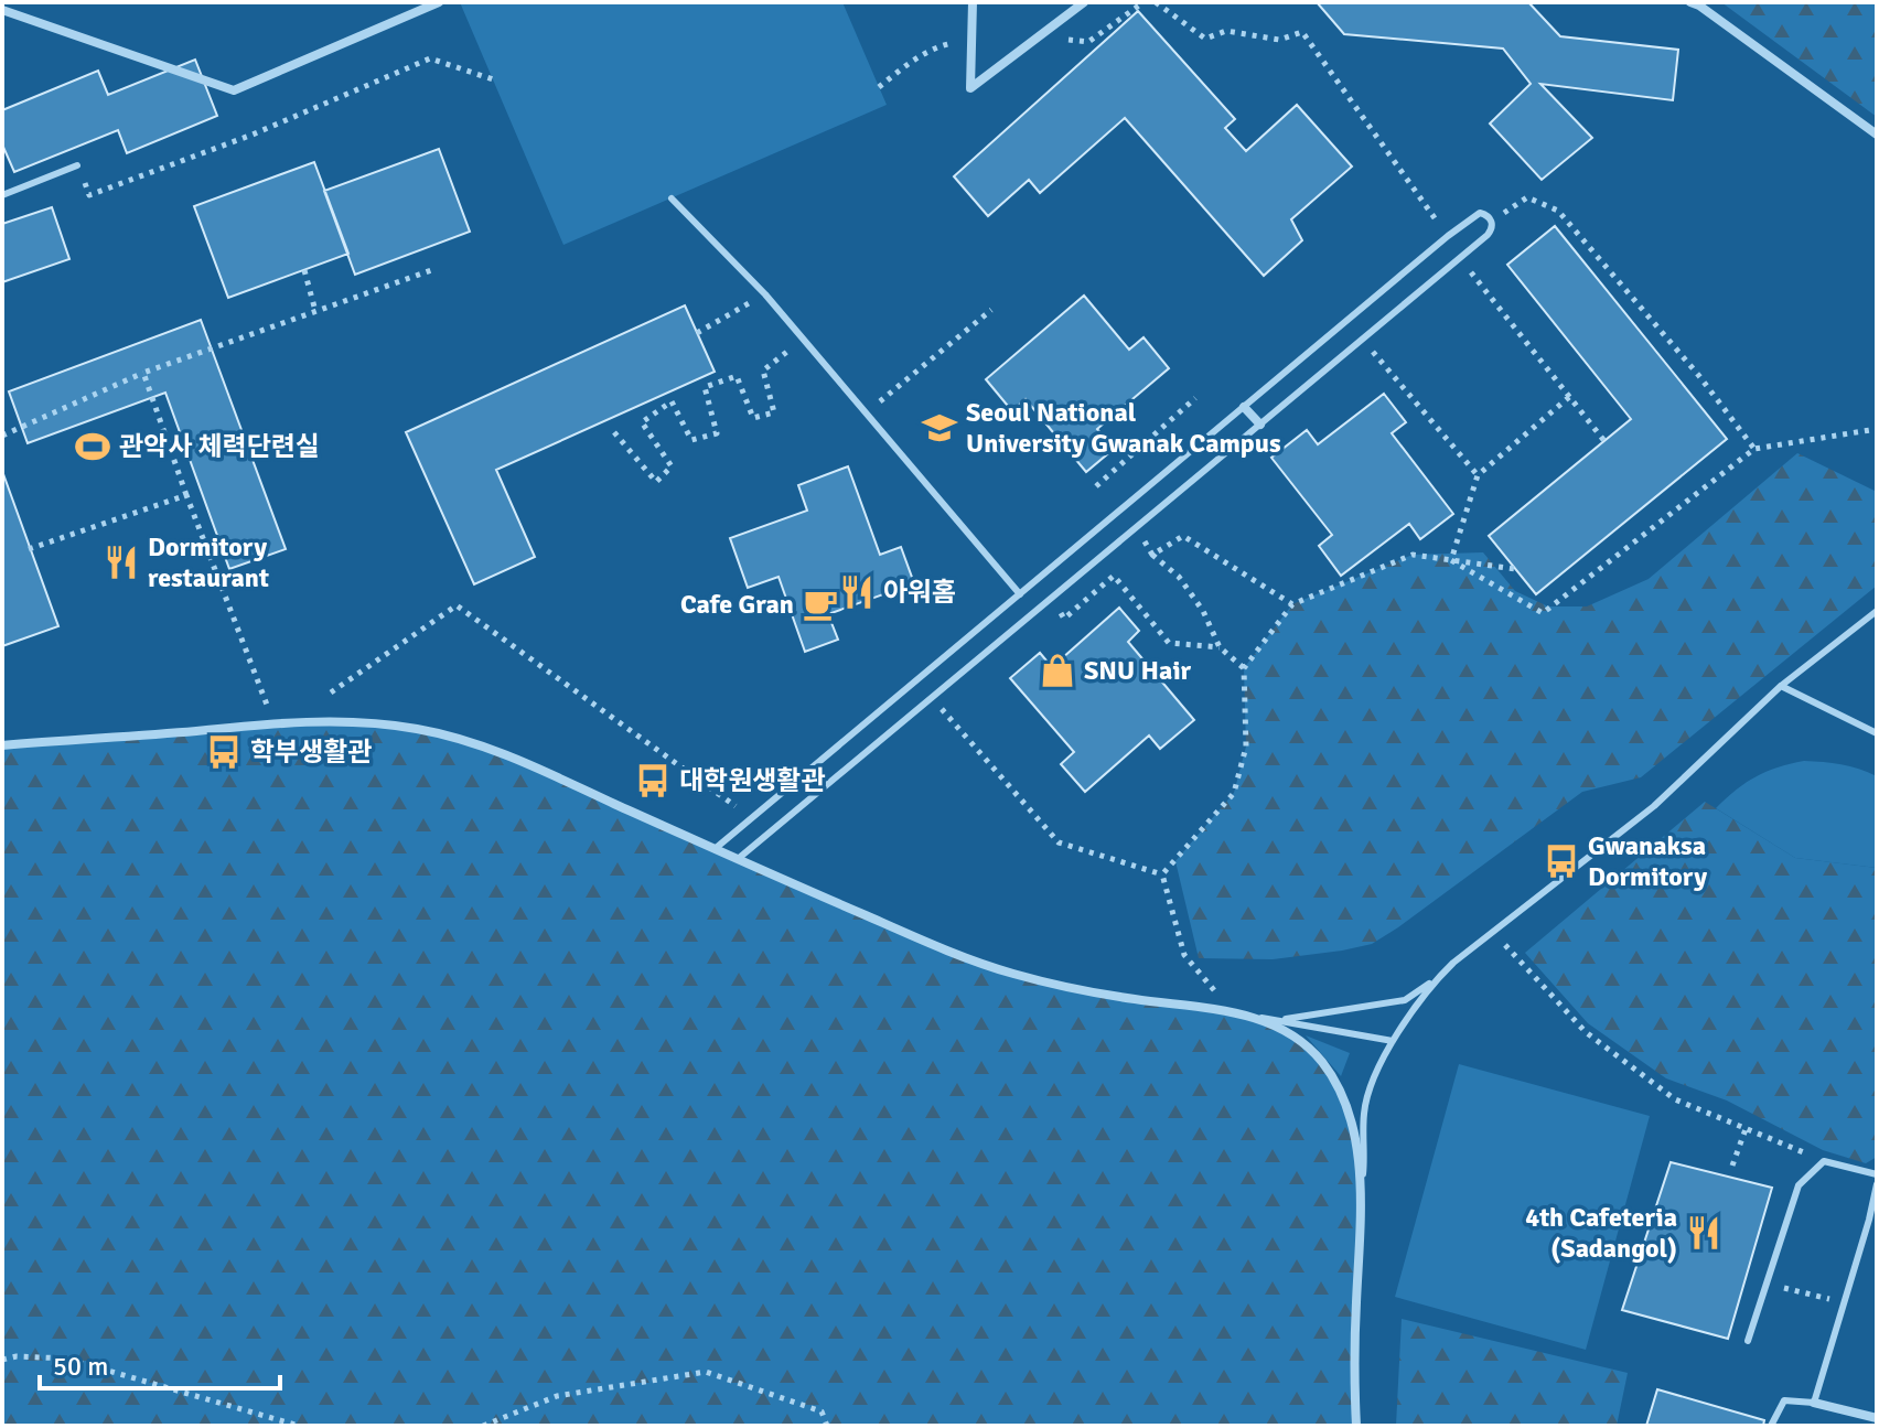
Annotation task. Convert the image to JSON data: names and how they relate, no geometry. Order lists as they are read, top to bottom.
{
  "places": {
    "school or university": ["Seoul National University Gwanak Campus"],
    "sports": ["관악사 체력단련실"],
    "restaurant": ["Dormitory restaurant", "아워홈", "4th Cafeteria (Sadangol)"],
    "cafe": ["Cafe Gran"],
    "shop": ["SNU Hair"],
    "bus stop": ["학부생활관", "대학원생활관", "Gwanaksa Dormitory"]
  },
  "scale_bar": "50 m"
}
